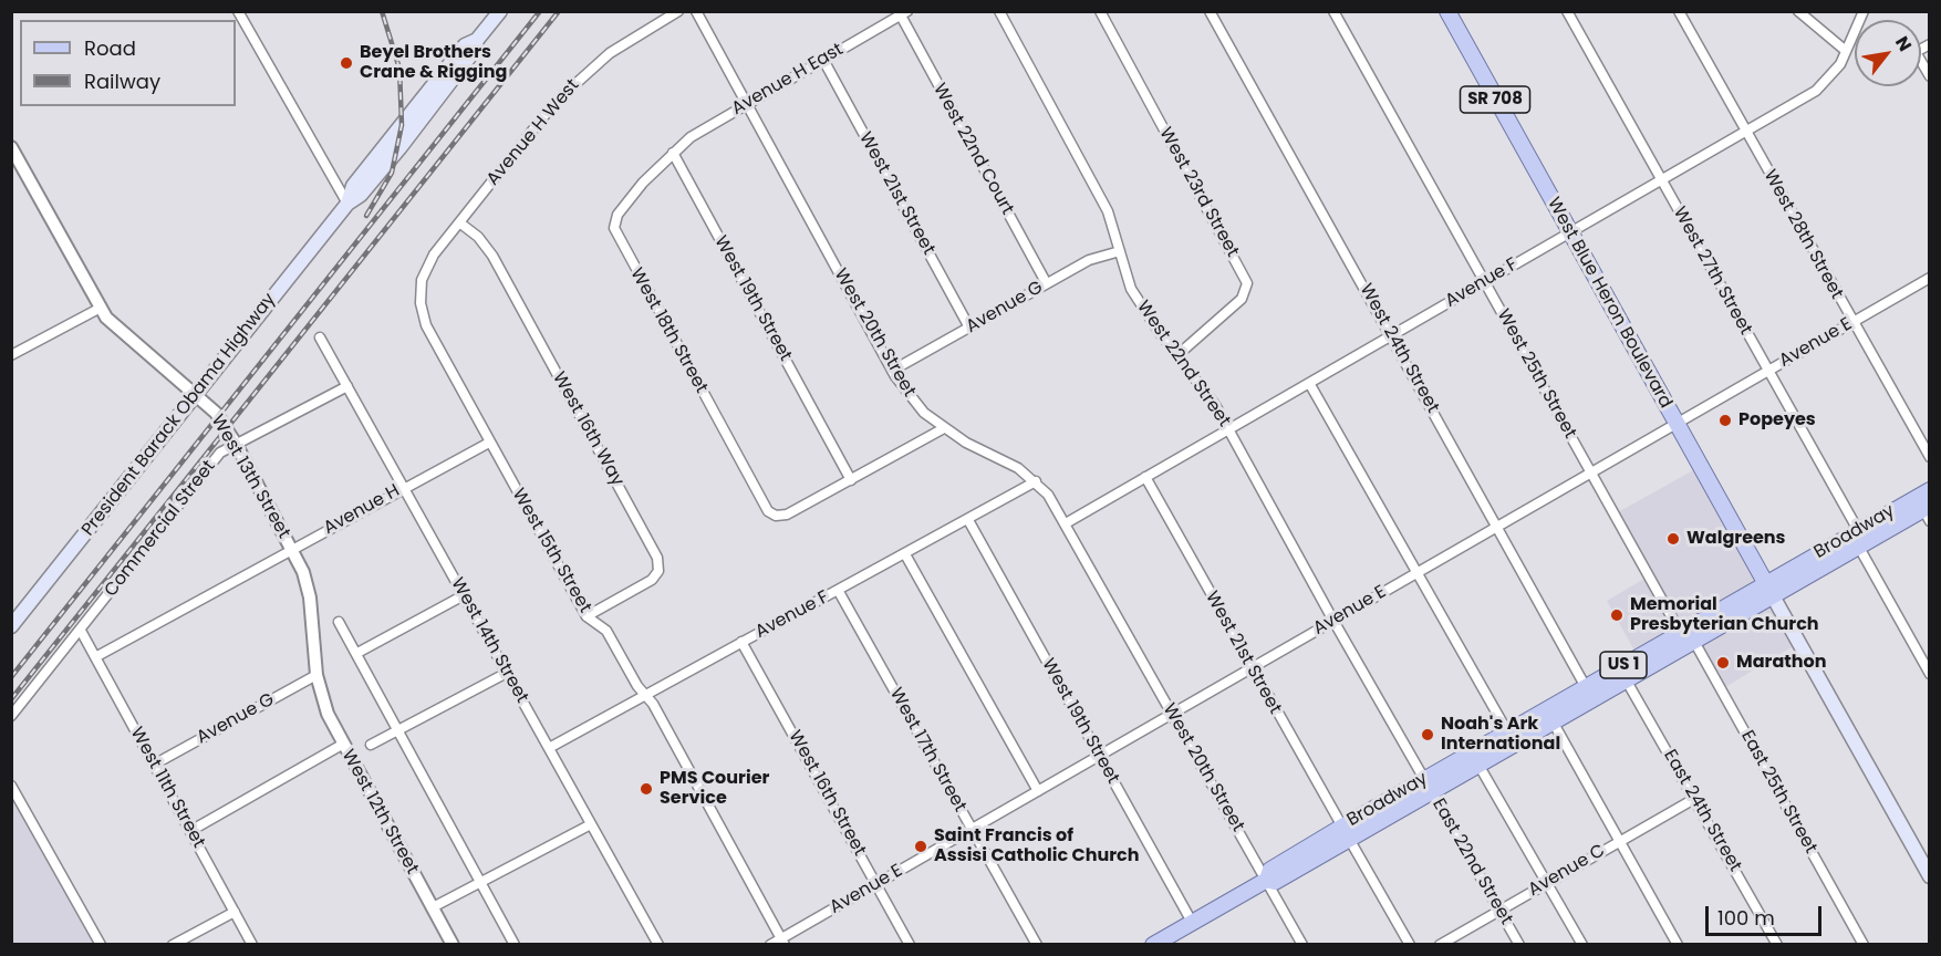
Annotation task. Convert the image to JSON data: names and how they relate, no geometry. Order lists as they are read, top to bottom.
{
  "streets": {
    "main road": [
      "SR 708",
      "West Blue Heron Boulevard",
      "President Barack Obama Highway",
      "Broadway",
      "US 1"
    ],
    "street": [
      "Avenue H East",
      "Avenue H West",
      "West 22nd Court",
      "West 23rd Street",
      "West 21st Street",
      "West 28th Street",
      "West 27th Street",
      "Avenue F",
      "West 19th Street",
      "Avenue G",
      "West 18th Street",
      "West 20th Street",
      "Avenue E",
      "West 24th Street",
      "West 22nd Street",
      "West 25th Street",
      "West 16th Way",
      "West 13th Street",
      "Avenue H",
      "Commercial Street",
      "West 15th Street",
      "West 14th Street",
      "West 17th Street",
      "West 11th Street",
      "East 25th Street",
      "West 16th Street",
      "East 24th Street",
      "West 12th Street",
      "East 22nd Street",
      "Avenue C"
    ]
  },
  "crossings": [
    ["Avenue H East", "West 22nd Court"],
    ["Avenue H East", "West 21st Street"],
    ["Avenue H East", "West 19th Street"],
    ["Avenue H East", "West 18th Street"],
    ["Avenue H East", "West 20th Street"],
    ["Avenue H West", "West 16th Way"],
    ["Avenue H West", "West 15th Street"],
    ["West 22nd Court", "Avenue G"],
    ["West 23rd Street", "West 22nd Street"],
    ["West 21st Street", "Avenue F"],
    ["West 21st Street", "Avenue G"],
    ["West 21st Street", "Avenue E"],
    ["West 21st Street", "Broadway"],
    ["West 28th Street", "Avenue F"],
    ["West 28th Street", "Avenue E"],
    ["West 27th Street", "Avenue F"],
    ["West 27th Street", "Avenue E"],
    ["West 27th Street", "Broadway"],
    ["Avenue F", "West 19th Street"],
    ["Avenue F", "West Blue Heron Boulevard"],
    ["Avenue F", "West 20th Street"],
    ["Avenue F", "West 24th Street"],
    ["Avenue F", "West 22nd Street"],
    ["Avenue F", "West 25th Street"],
    ["Avenue F", "West 15th Street"],
    ["Avenue F", "West 14th Street"],
    ["Avenue F", "West 17th Street"],
    ["Avenue F", "West 16th Street"],
    ["West 19th Street", "West 18th Street"],
    ["West 19th Street", "Avenue E"],
    ["West 19th Street", "Broadway"],
    ["West Blue Heron Boulevard", "Avenue E"],
    ["West Blue Heron Boulevard", "Broadway"],
    ["Avenue G", "West 20th Street"],
    ["Avenue G", "West 22nd Street"],
    ["Avenue G", "West 13th Street"],
    ["Avenue G", "West 11th Street"],
    ["Avenue G", "West 12th Street"],
    ["West 20th Street", "Avenue E"],
    ["West 20th Street", "Broadway"],
    ["Avenue E", "West 24th Street"],
    ["Avenue E", "West 22nd Street"],
    ["Avenue E", "West 25th Street"],
    ["Avenue E", "West 15th Street"],
    ["Avenue E", "West 17th Street"],
    ["Avenue E", "West 16th Street"],
    ["West 24th Street", "Broadway"],
    ["West 22nd Street", "Broadway"],
    ["West 22nd Street", "East 22nd Street"],
    ["West 25th Street", "Broadway"],
    ["West 25th Street", "East 25th Street"],
    ["President Barack Obama Highway", "West 13th Street"],
    ["West 16th Way", "West 15th Street"],
    ["West 13th Street", "Avenue H"],
    ["West 13th Street", "Commercial Street"],
    ["West 13th Street", "West 12th Street"],
    ["Avenue H", "West 15th Street"],
    ["Avenue H", "West 14th Street"],
    ["Avenue H", "West 11th Street"],
    ["Commercial Street", "West 14th Street"],
    ["Commercial Street", "West 11th Street"],
    ["Broadway", "East 25th Street"],
    ["Broadway", "East 24th Street"],
    ["Broadway", "East 22nd Street"],
    ["East 24th Street", "Avenue C"],
    ["East 22nd Street", "Avenue C"]
  ],
  "places": [
    "Beyel Brothers Crane & Rigging",
    "Popeyes",
    "Walgreens",
    "Memorial Presbyterian Church",
    "Marathon",
    "Noah's Ark International",
    "PMS Courier Service",
    "Saint Francis of Assisi Catholic Church"
  ],
  "legend": ["Road", "Railway"],
  "scale_bar": "100 m",
  "north": "top right"
}
